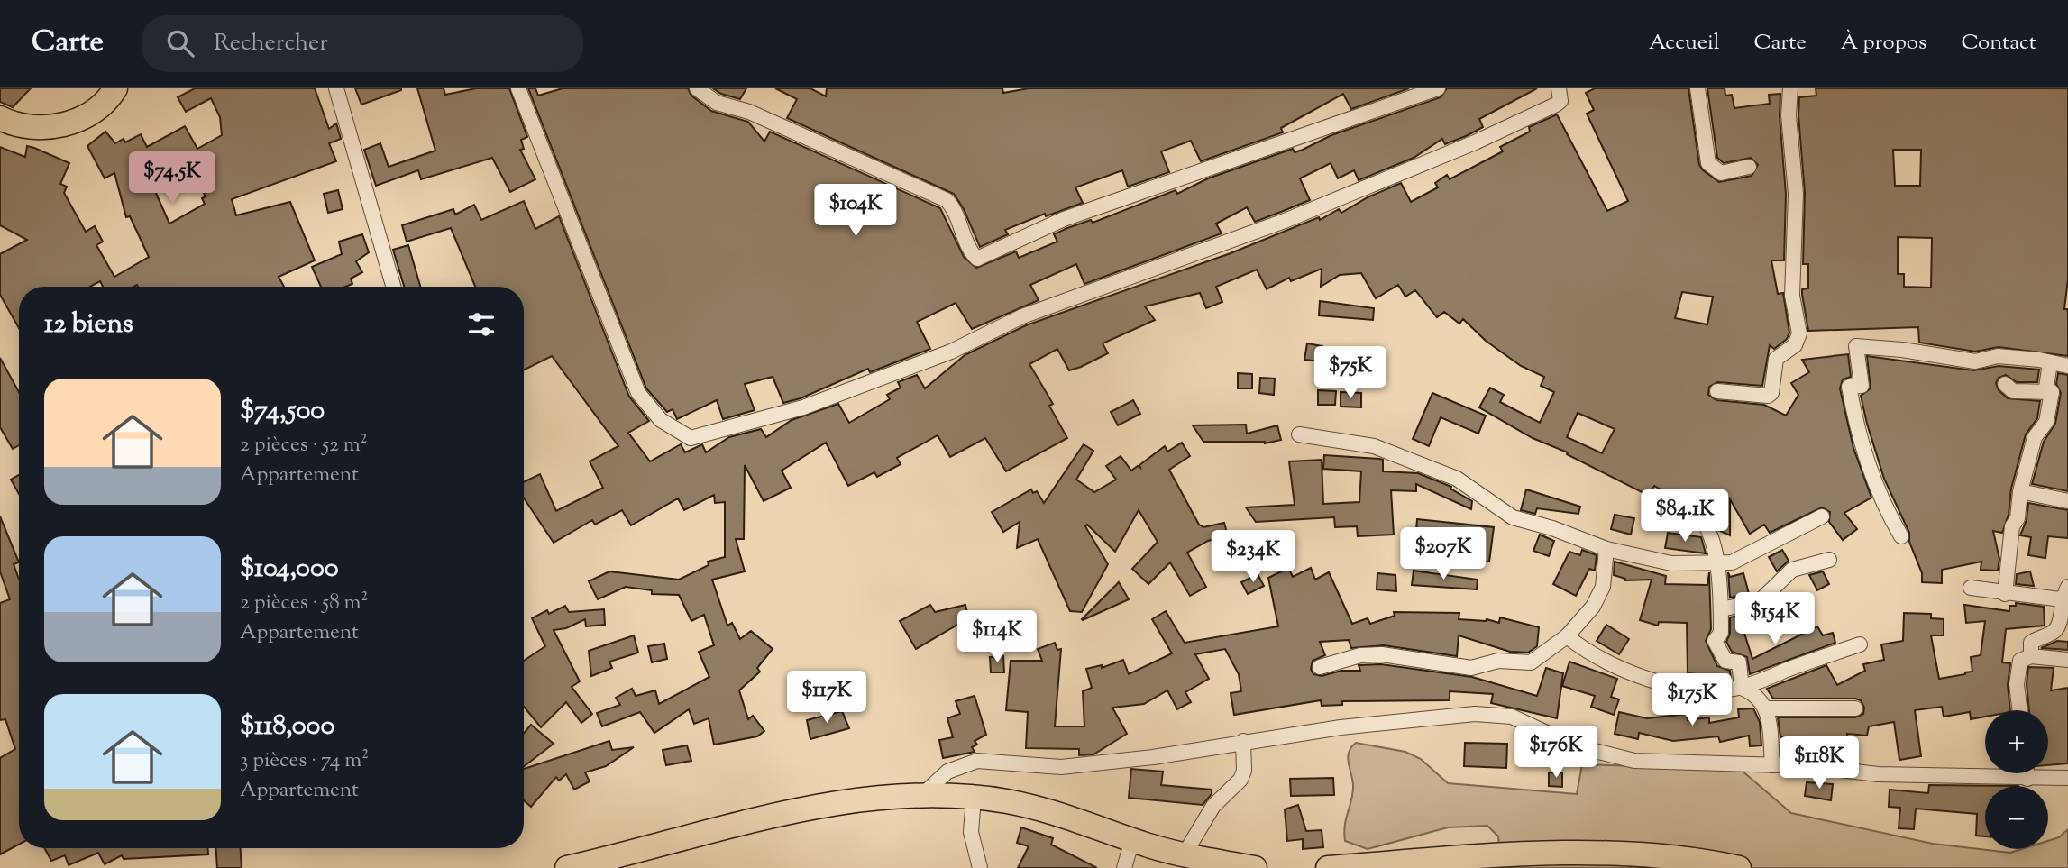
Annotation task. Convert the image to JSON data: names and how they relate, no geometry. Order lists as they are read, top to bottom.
{
  "page": {
    "header": "Carte",
    "search": "Rechercher",
    "nav": [
      "Accueil",
      "Carte",
      "À propos",
      "Contact"
    ],
    "price": [
      "$74.5K",
      "$104K",
      "$75K",
      "$84.1K",
      "$207K",
      "$234K",
      "$154K",
      "$114K",
      "$117K",
      "$175K",
      "$176K",
      "$118K"
    ],
    "heading": "12 biens",
    "list": [
      {
        "name": "$74,500",
        "note": "2 pièces · 52 m² · Appartement"
      },
      {
        "name": "$104,000",
        "note": "2 pièces · 58 m² · Appartement"
      },
      {
        "name": "$118,000",
        "note": "3 pièces · 74 m² · Appartement"
      }
    ],
    "map_buttons": ["+", "−"]
  }
}
